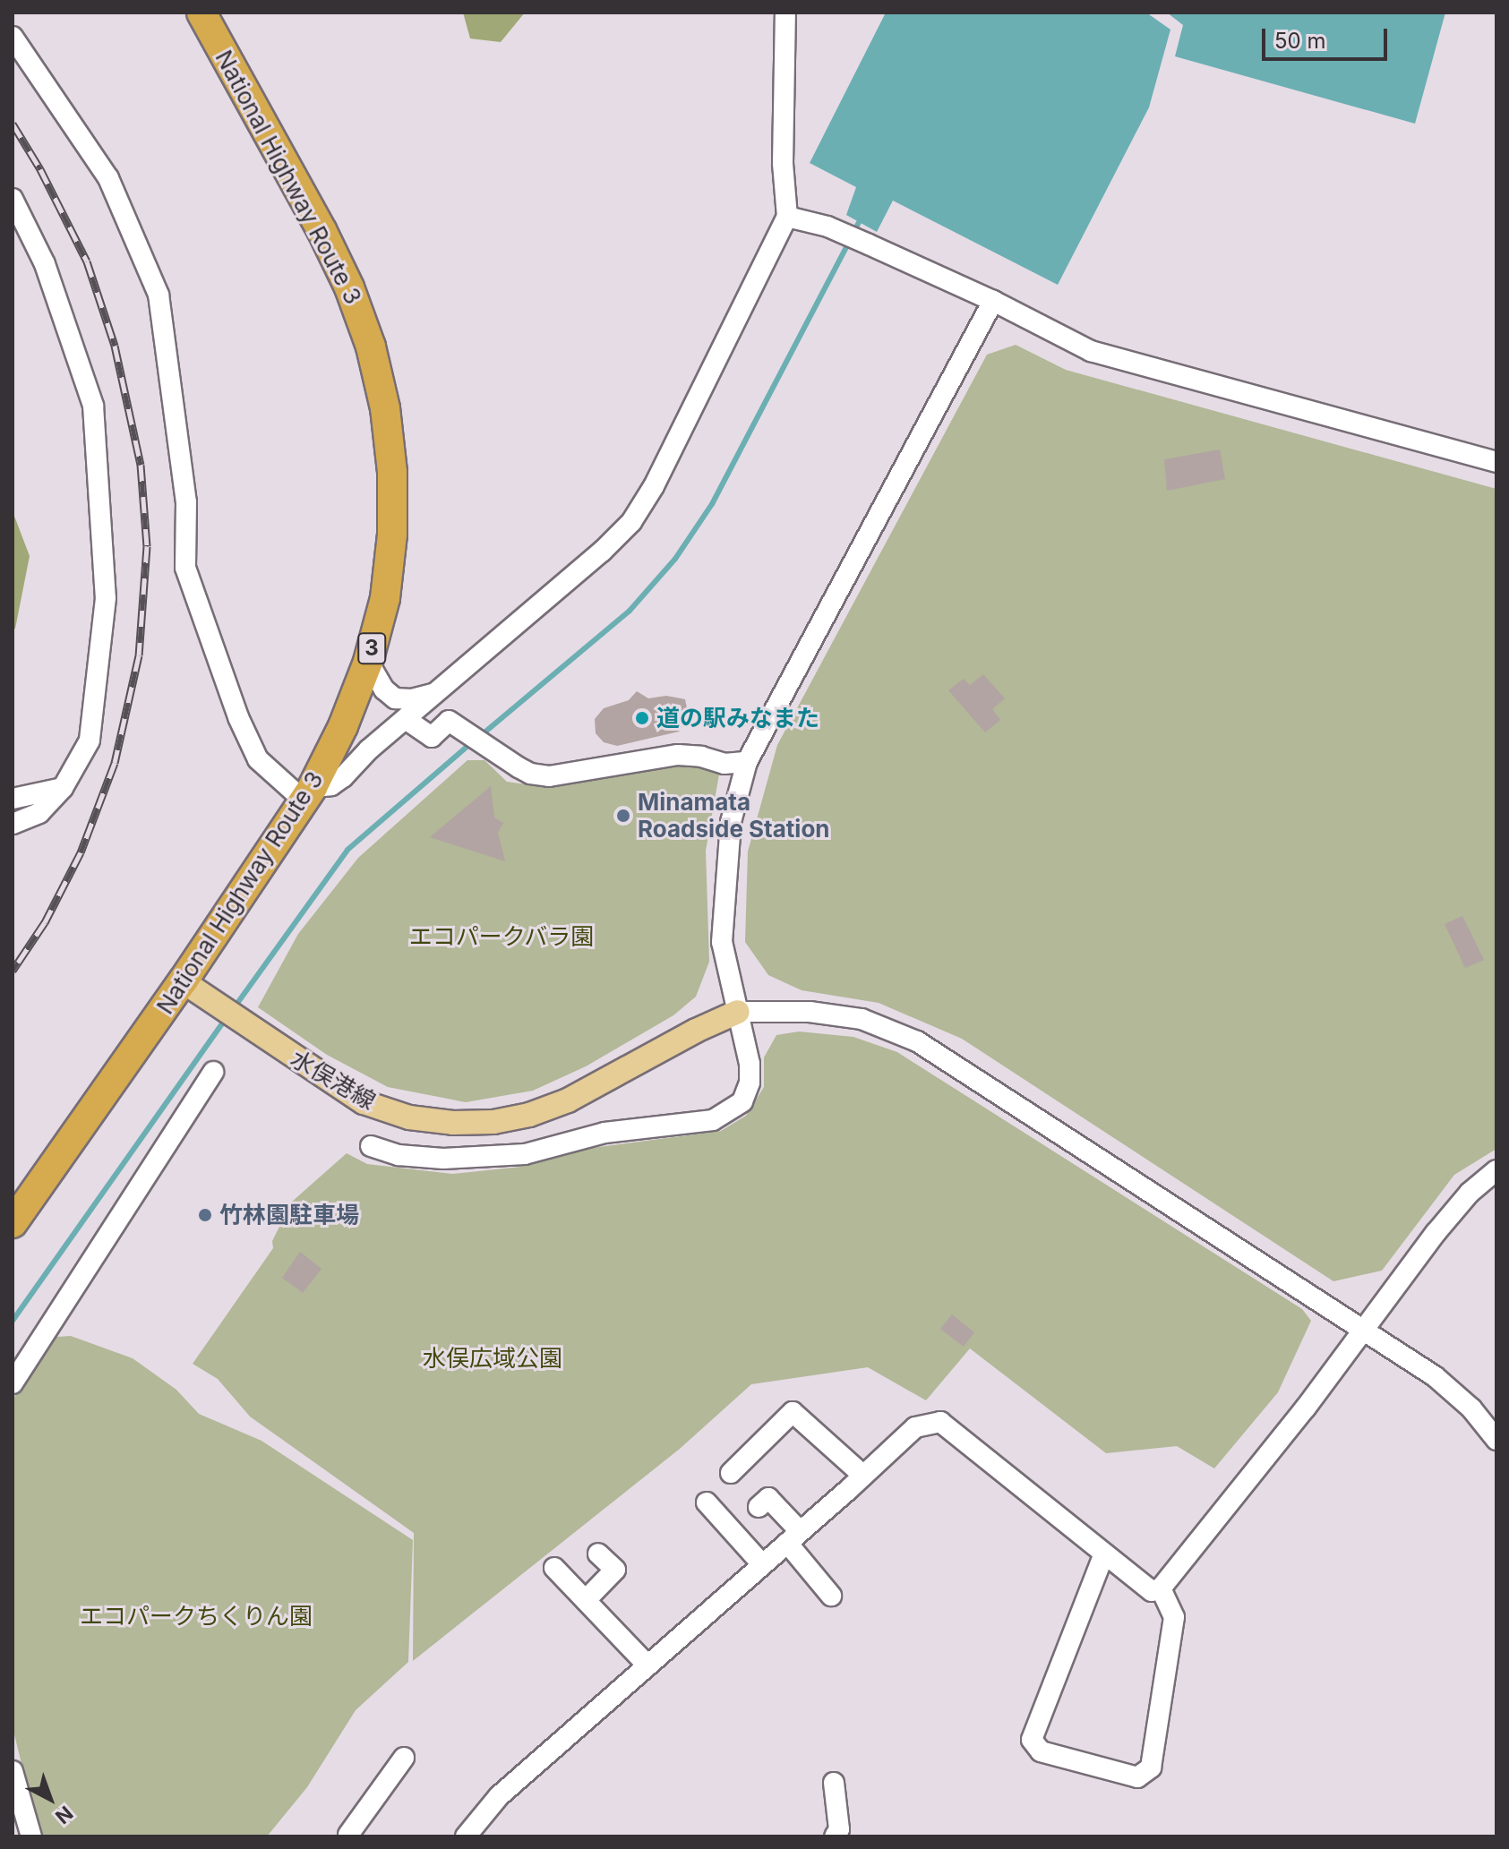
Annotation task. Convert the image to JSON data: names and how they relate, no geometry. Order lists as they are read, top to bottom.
{
  "streets": {
    "highway": ["National Highway Route 3", "3"],
    "main road": ["水俣港線"]
  },
  "crossings": [
    ["National Highway Route 3", "水俣港線"]
  ],
  "parks": ["エコパークバラ園", "水俣広域公園", "エコパークちくりん園"],
  "places": ["道の駅みなまた", "Minamata Roadside Station", "竹林園駐車場"],
  "scale_bar": "50 m",
  "north": "bottom right"
}
